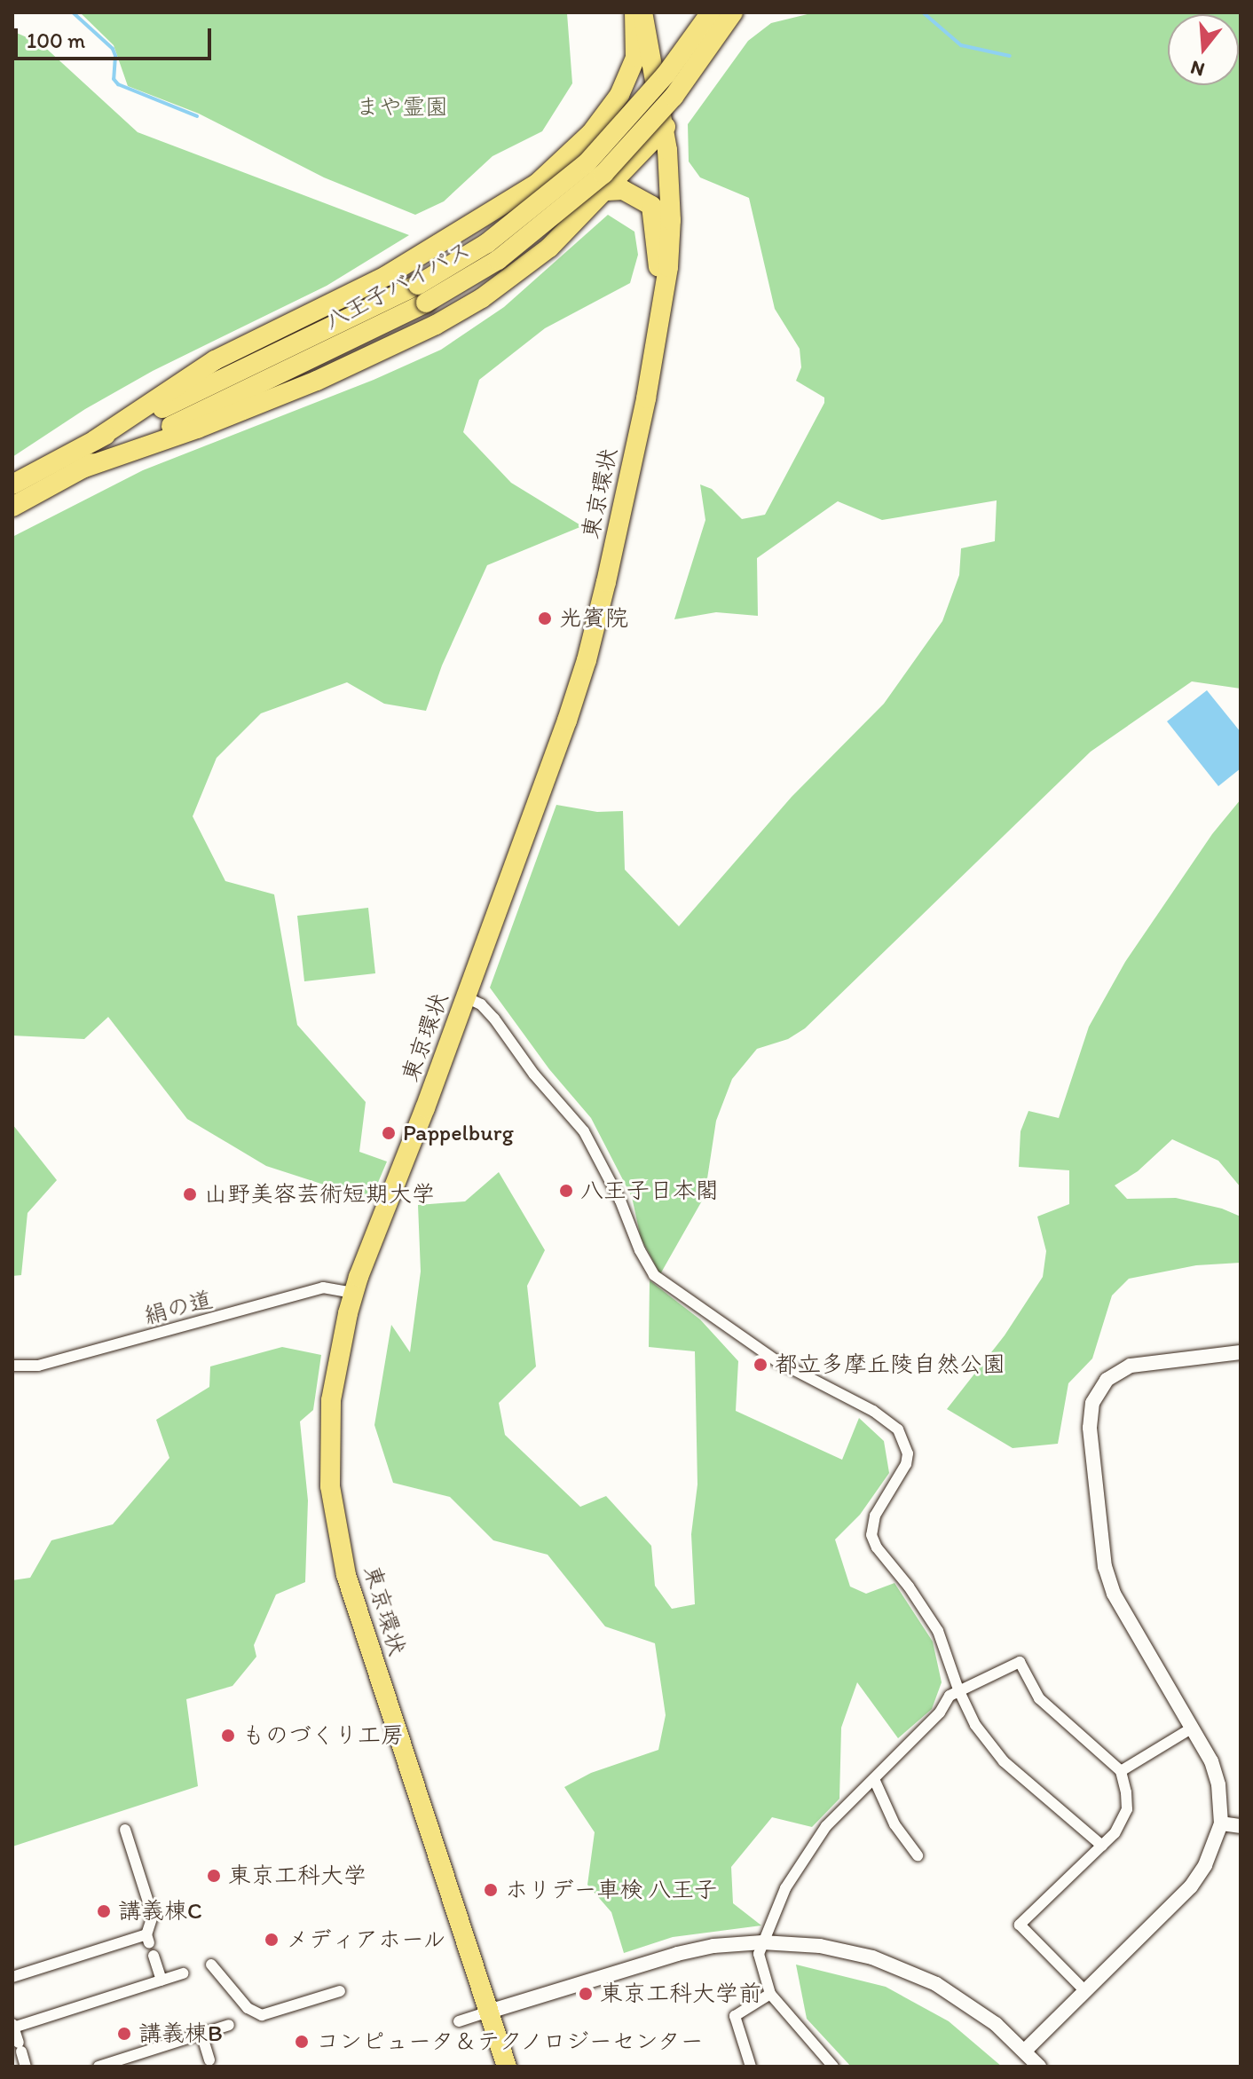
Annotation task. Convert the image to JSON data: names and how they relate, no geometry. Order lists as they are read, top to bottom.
{
  "streets": {
    "highway": ["八王子バイパス", "東京環状"],
    "street": ["絹の道"]
  },
  "crossings": [
    ["東京環状", "絹の道"]
  ],
  "parks": ["まや霊園"],
  "places": [
    "光賓院",
    "Pappelburg",
    "八王子日本閣",
    "山野美容芸術短期大学",
    "都立多摩丘陵自然公園",
    "ものづくり工房",
    "東京工科大学",
    "ホリデー車検 八王子",
    "講義棟C",
    "メディアホール",
    "東京工科大学前",
    "講義棟B",
    "コンピュータ＆テクノロジーセンター"
  ],
  "scale_bar": "100 m",
  "north": "bottom"
}
